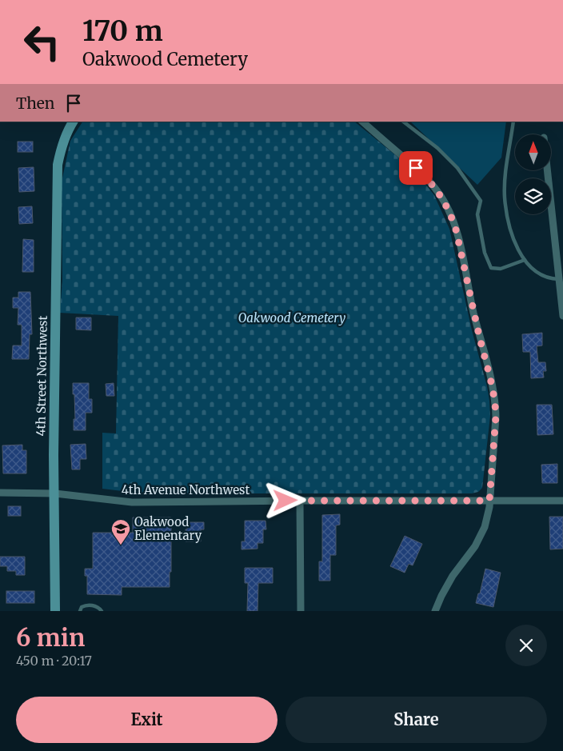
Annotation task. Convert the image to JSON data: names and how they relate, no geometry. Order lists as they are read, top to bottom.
{
  "streets": {
    "main road": ["4th Street Northwest"],
    "street": ["4th Avenue Northwest"]
  },
  "crossings": [
    ["4th Street Northwest", "4th Avenue Northwest"]
  ],
  "parks": ["Oakwood Cemetery"],
  "places": {
    "school or university": ["Oakwood Elementary"]
  },
  "north": "top",
  "page": {
    "turn": ["170 m", "Oakwood Cemetery"],
    "then": "Then",
    "heading": ["6 min", "450 m · 20:17"],
    "buttons": ["Exit", "Share"]
  }
}
